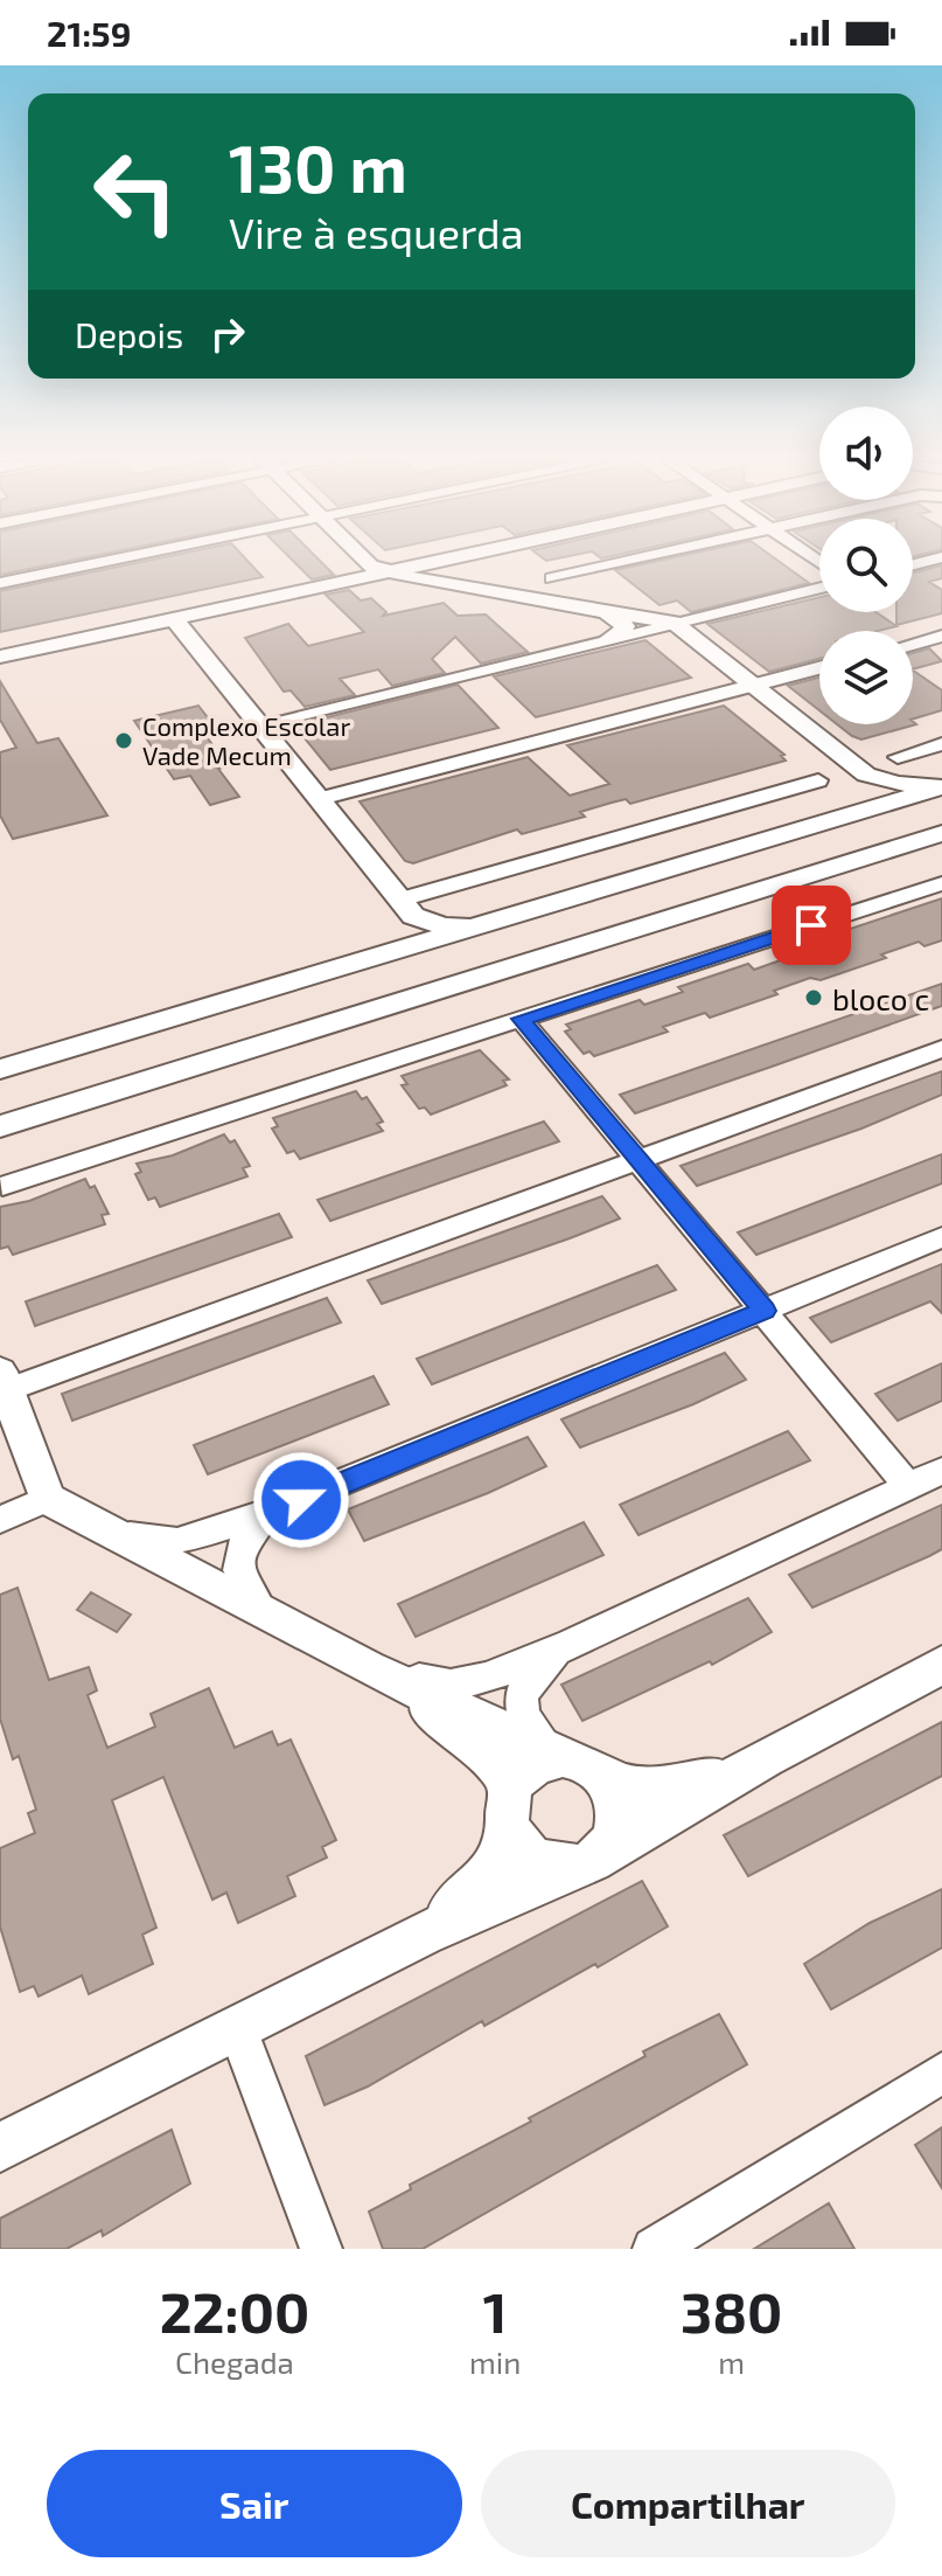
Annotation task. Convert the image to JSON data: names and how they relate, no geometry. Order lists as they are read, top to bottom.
{
  "places": ["Complexo Escolar Vade Mecum", "bloco c"],
  "page": {
    "status": "21:59",
    "turn": ["130 m", "Vire à esquerda"],
    "then": "Depois",
    "eta": [
      "22:00",
      "Chegada",
      "1",
      "min",
      "380",
      "m"
    ],
    "buttons": ["Sair", "Compartilhar"]
  }
}
